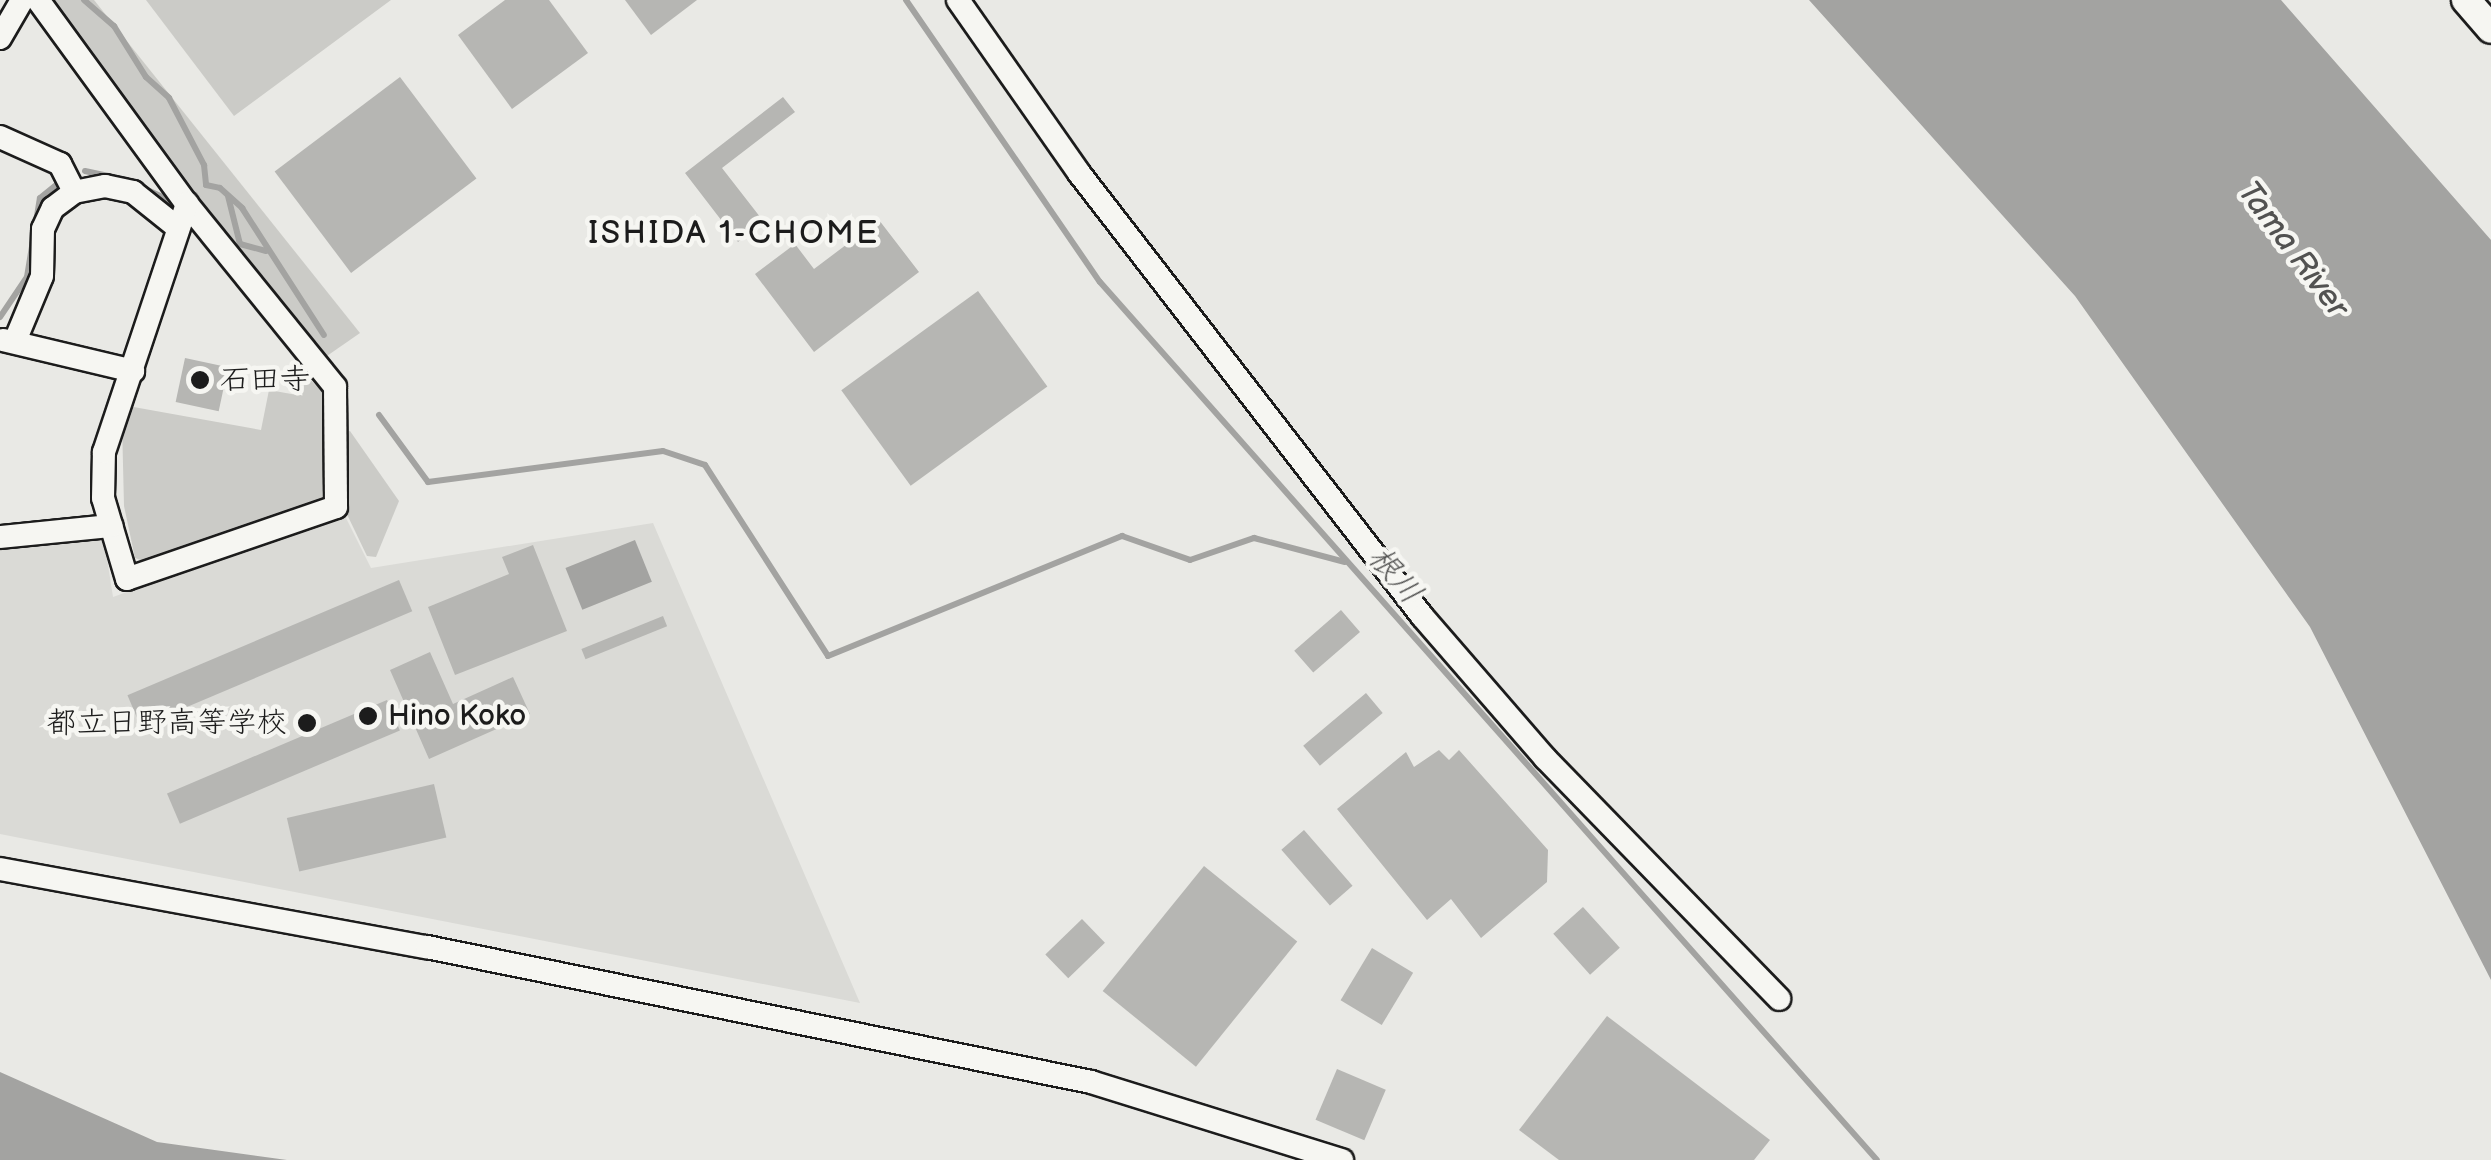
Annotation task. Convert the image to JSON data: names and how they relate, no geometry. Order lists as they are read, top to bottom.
{
  "districts": ["ISHIDA 1-CHOME"],
  "water": ["Tama River", "根川"],
  "places": ["石田寺", "Hino Koko", "都立日野高等学校"]
}
